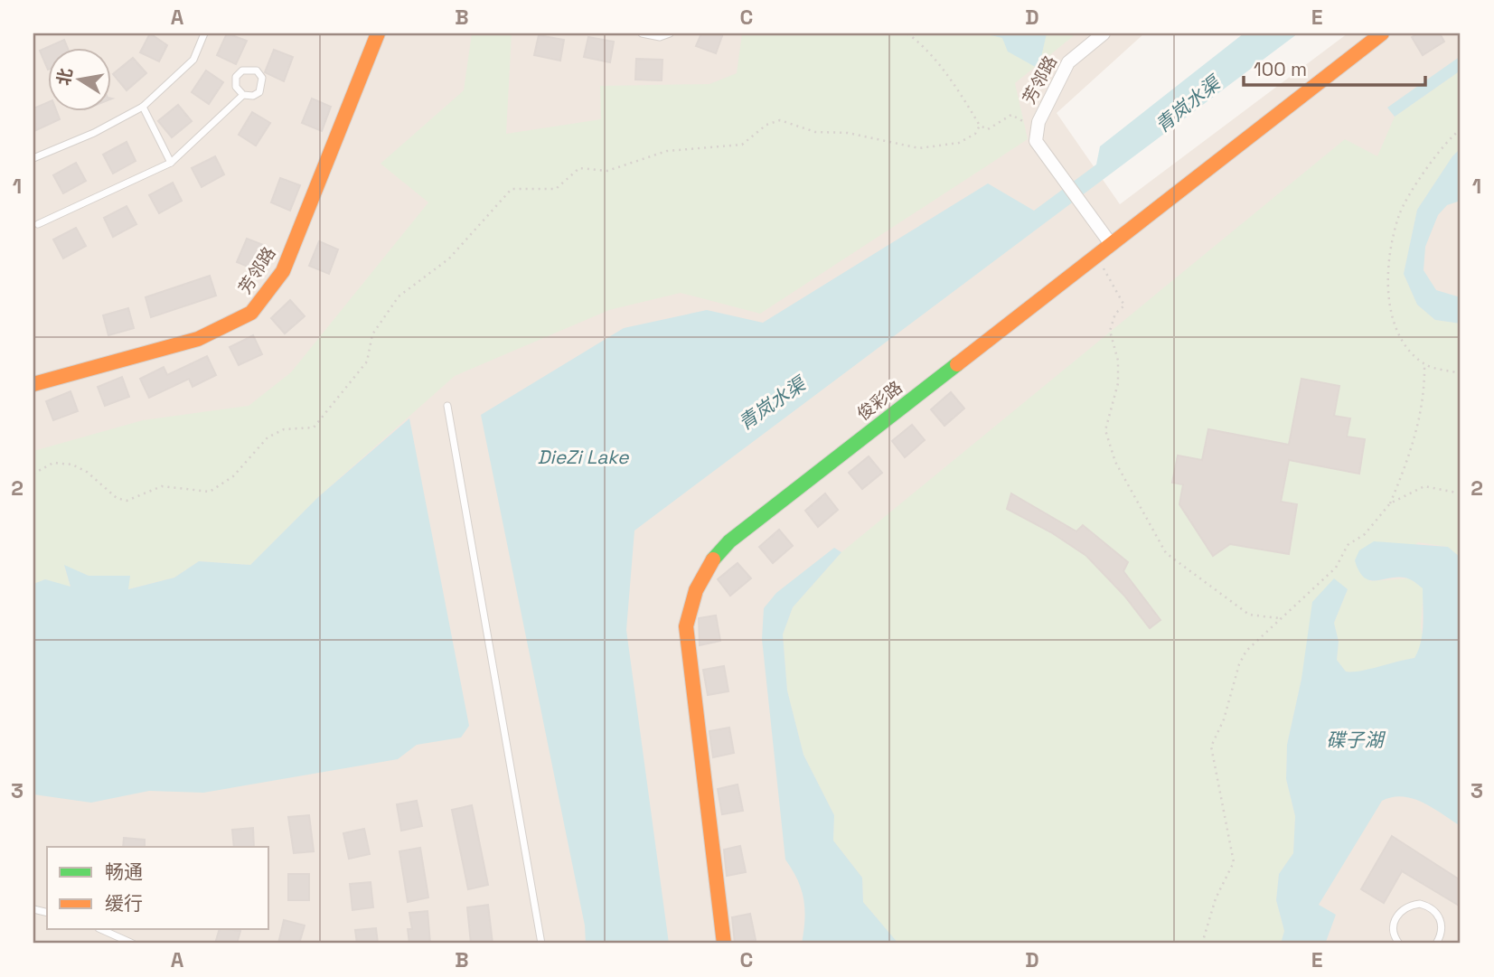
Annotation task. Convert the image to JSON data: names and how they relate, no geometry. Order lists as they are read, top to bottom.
{
  "streets": {
    "street": ["芳邻路", "俊彩路"]
  },
  "water": ["青岚水渠", "DieZi Lake", "碟子湖"],
  "legend": ["畅通", "缓行"],
  "scale_bar": "100 m",
  "north": "left",
  "grid": {
    "columns": [
      "A",
      "B",
      "C",
      "D",
      "E"
    ],
    "rows": ["1", "2", "3"]
  }
}
